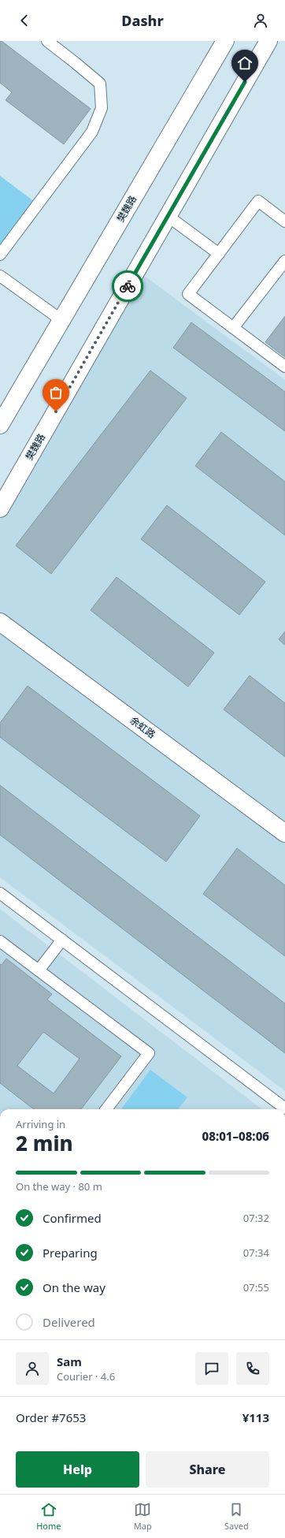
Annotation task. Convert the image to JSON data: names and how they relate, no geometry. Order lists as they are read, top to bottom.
{
  "streets": {
    "street": ["樊魏路", "余虹路"]
  },
  "page": {
    "header": "Dashr",
    "heading": ["2 min", "Arriving in", "08:01–08:06"],
    "panel": [
      "Sam",
      "Courier · 4.6",
      "Order #7653",
      "¥113"
    ],
    "bar": "On the way · 80 m",
    "list": [
      ["Confirmed", "07:32"],
      ["Preparing", "07:34"],
      ["On the way", "07:55"],
      "Delivered"
    ],
    "buttons": ["Help", "Share"],
    "tabs": ["Home", "Map", "Saved"]
  }
}
